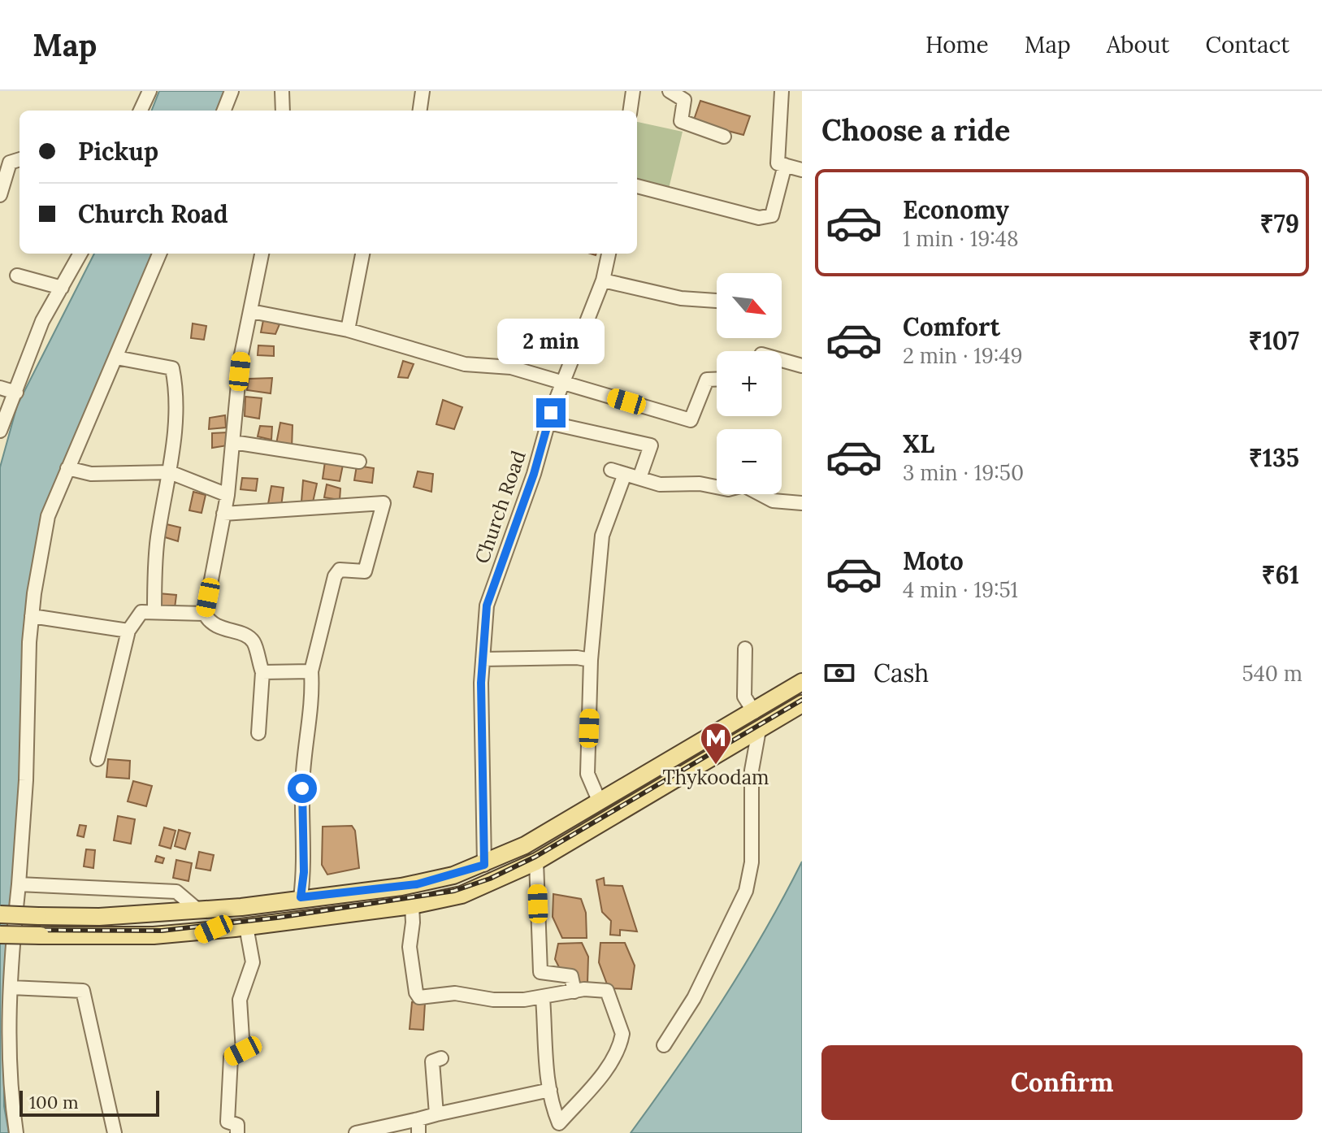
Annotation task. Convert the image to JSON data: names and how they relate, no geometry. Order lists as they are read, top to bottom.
{
  "streets": {
    "street": ["Church Road"]
  },
  "places": {
    "metro station": ["Thykoodam"]
  },
  "scale_bar": "100 m",
  "north": "bottom right",
  "page": {
    "header": "Map",
    "nav": [
      "Home",
      "Map",
      "About",
      "Contact"
    ],
    "heading": "Choose a ride",
    "banner": ["Pickup", "Church Road"],
    "list": [
      {
        "name": "Economy",
        "note": "1 min · 19:48",
        "value": "₹79"
      },
      {
        "name": "Comfort",
        "note": "2 min · 19:49",
        "value": "₹107"
      },
      {
        "name": "XL",
        "note": "3 min · 19:50",
        "value": "₹135"
      },
      {
        "name": "Moto",
        "note": "4 min · 19:51",
        "value": "₹61"
      }
    ],
    "map_buttons": ["+", "−"],
    "bubble": "2 min",
    "pay": ["Cash", "540 m"],
    "buttons": "Confirm",
    "scale": "100 m"
  }
}
